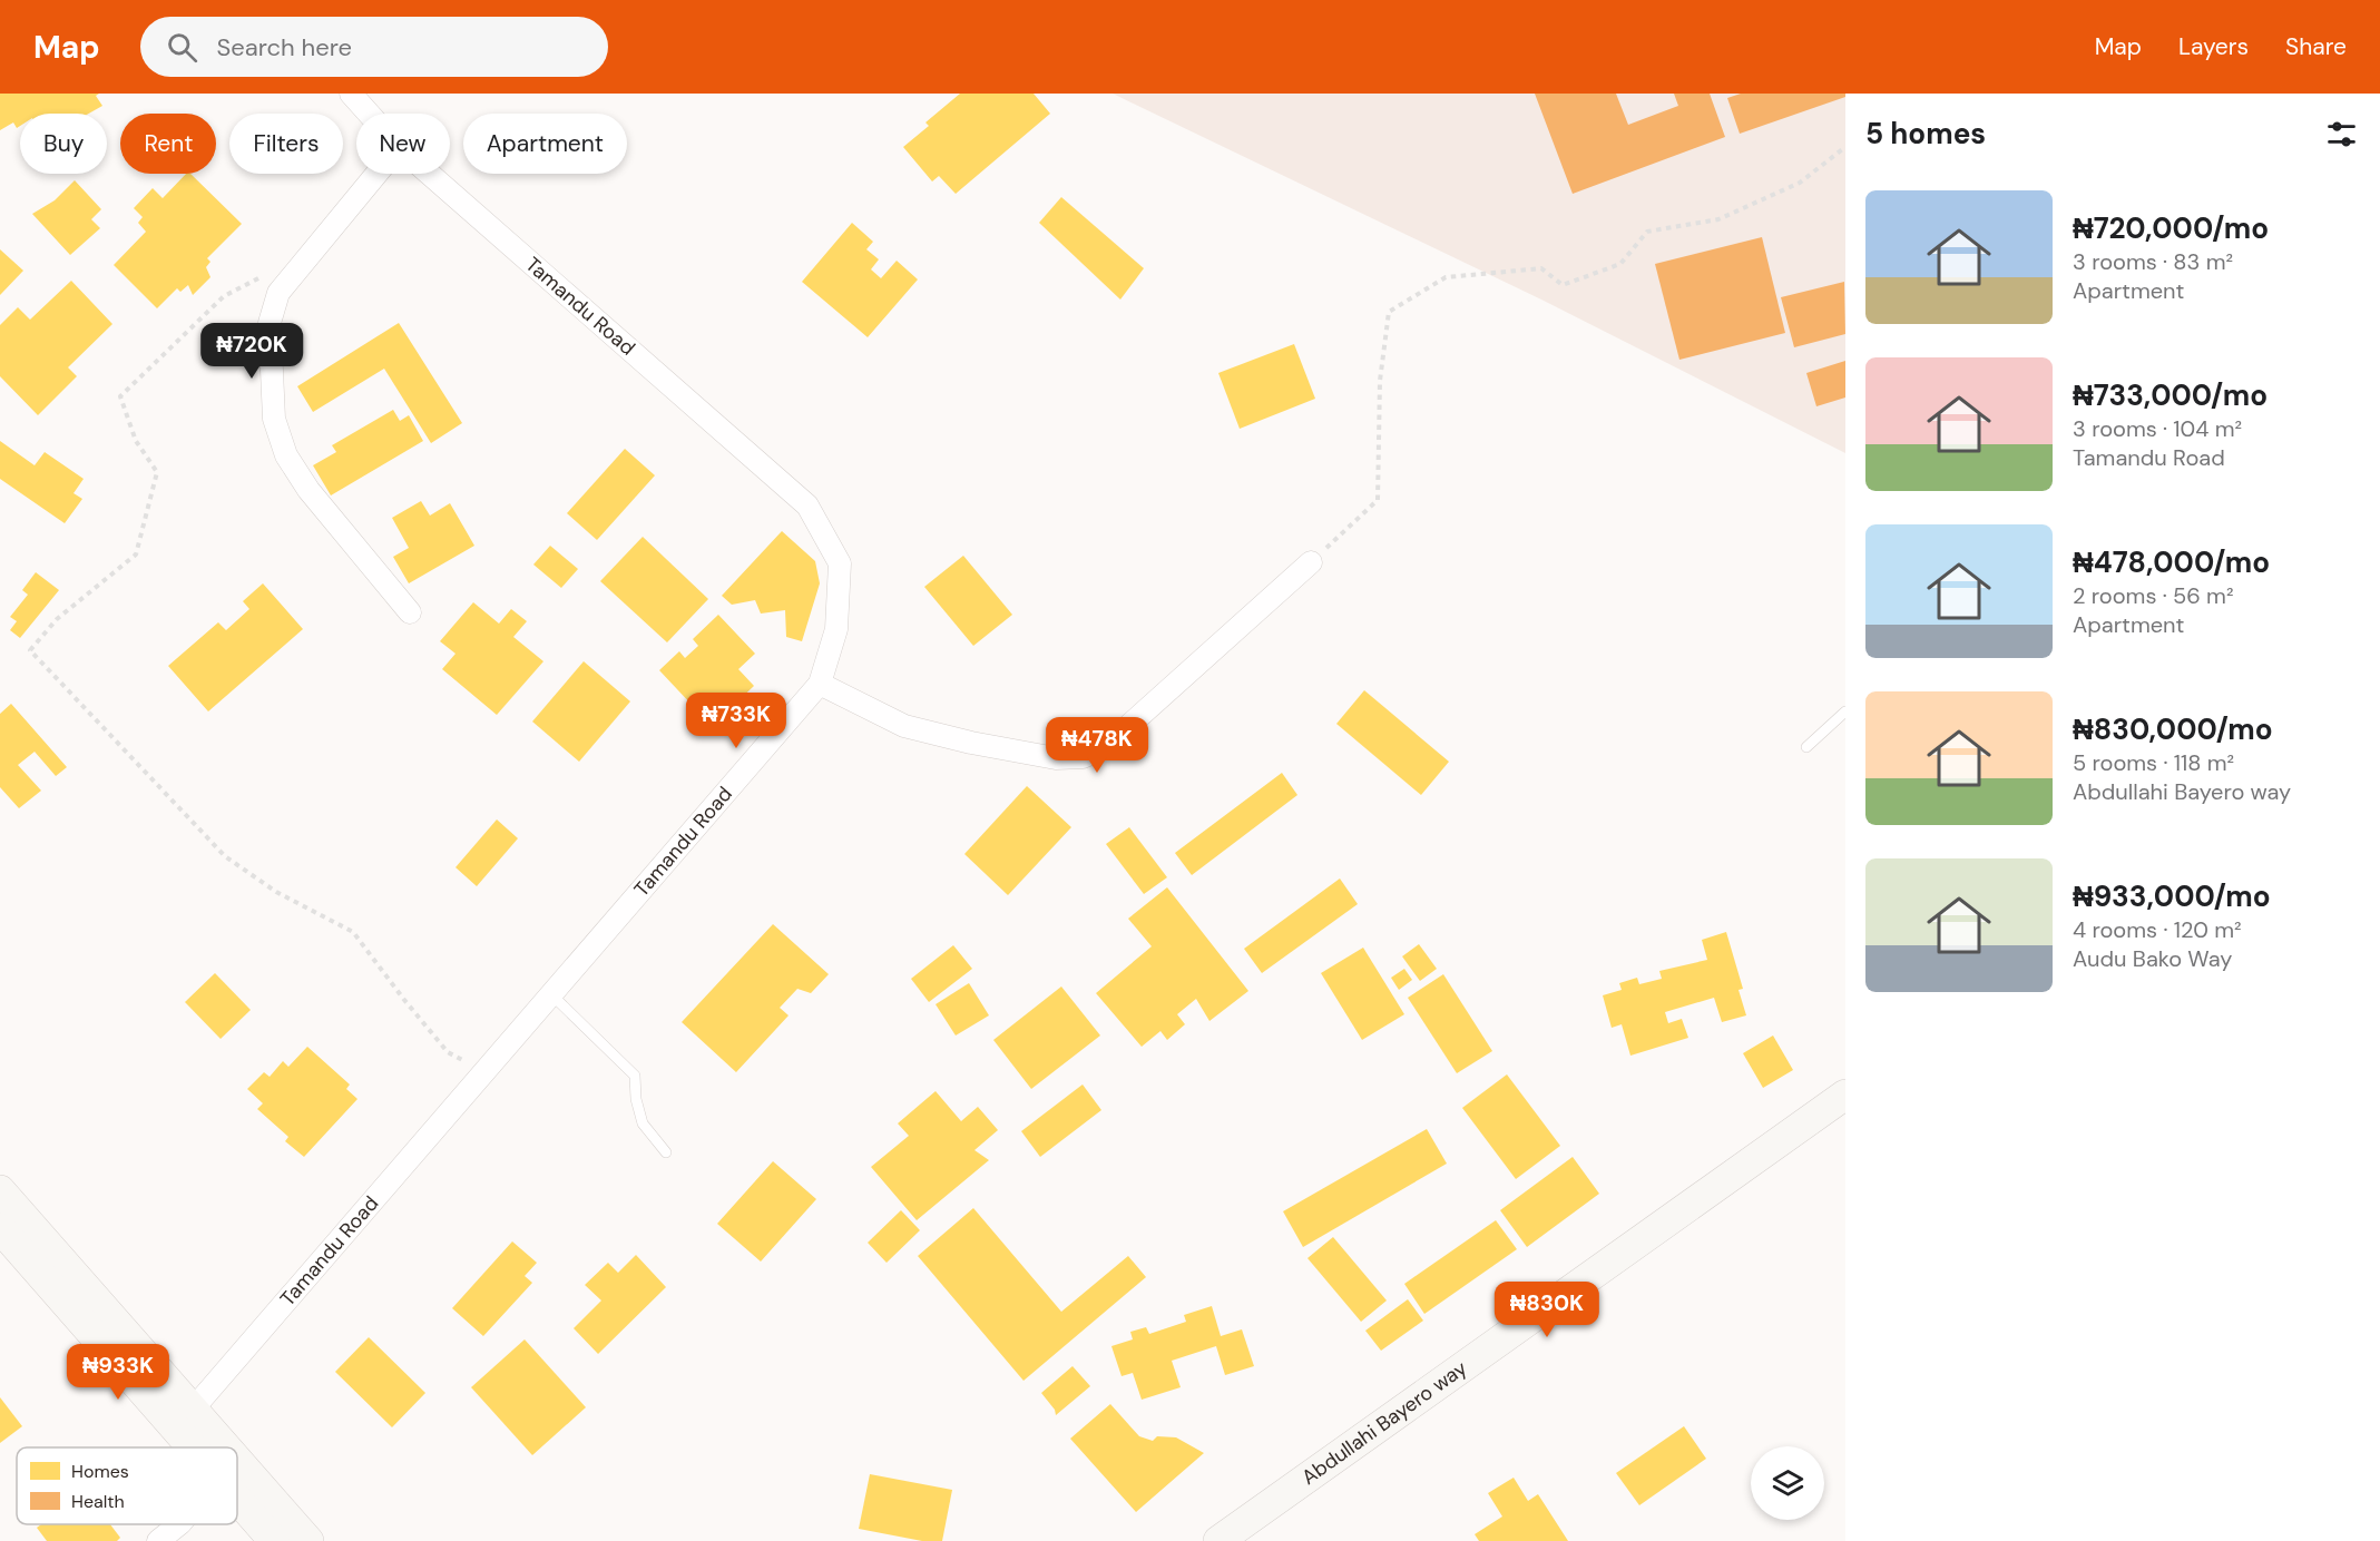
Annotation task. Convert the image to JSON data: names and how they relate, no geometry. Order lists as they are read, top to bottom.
{
  "streets": {
    "main road": ["Abdullahi Bayero way"],
    "street": ["Tamandu Road"]
  },
  "legend": ["Homes", "Health"],
  "page": {
    "header": "Map",
    "search": "Search here",
    "nav": ["Map", "Layers", "Share"],
    "heading": "5 homes",
    "chip": [
      "Buy",
      "Rent",
      "Filters",
      "New",
      "Apartment"
    ],
    "list": [
      {
        "name": "₦720,000/mo",
        "note": "3 rooms · 83 m² · Apartment"
      },
      {
        "name": "₦733,000/mo",
        "note": "3 rooms · 104 m² · Tamandu Road"
      },
      {
        "name": "₦478,000/mo",
        "note": "2 rooms · 56 m² · Apartment"
      },
      {
        "name": "₦830,000/mo",
        "note": "5 rooms · 118 m² · Abdullahi Bayero way"
      },
      {
        "name": "₦933,000/mo",
        "note": "4 rooms · 120 m² · Audu Bako Way"
      }
    ],
    "price": [
      "₦720K",
      "₦733K",
      "₦478K",
      "₦830K",
      "₦933K"
    ]
  }
}
